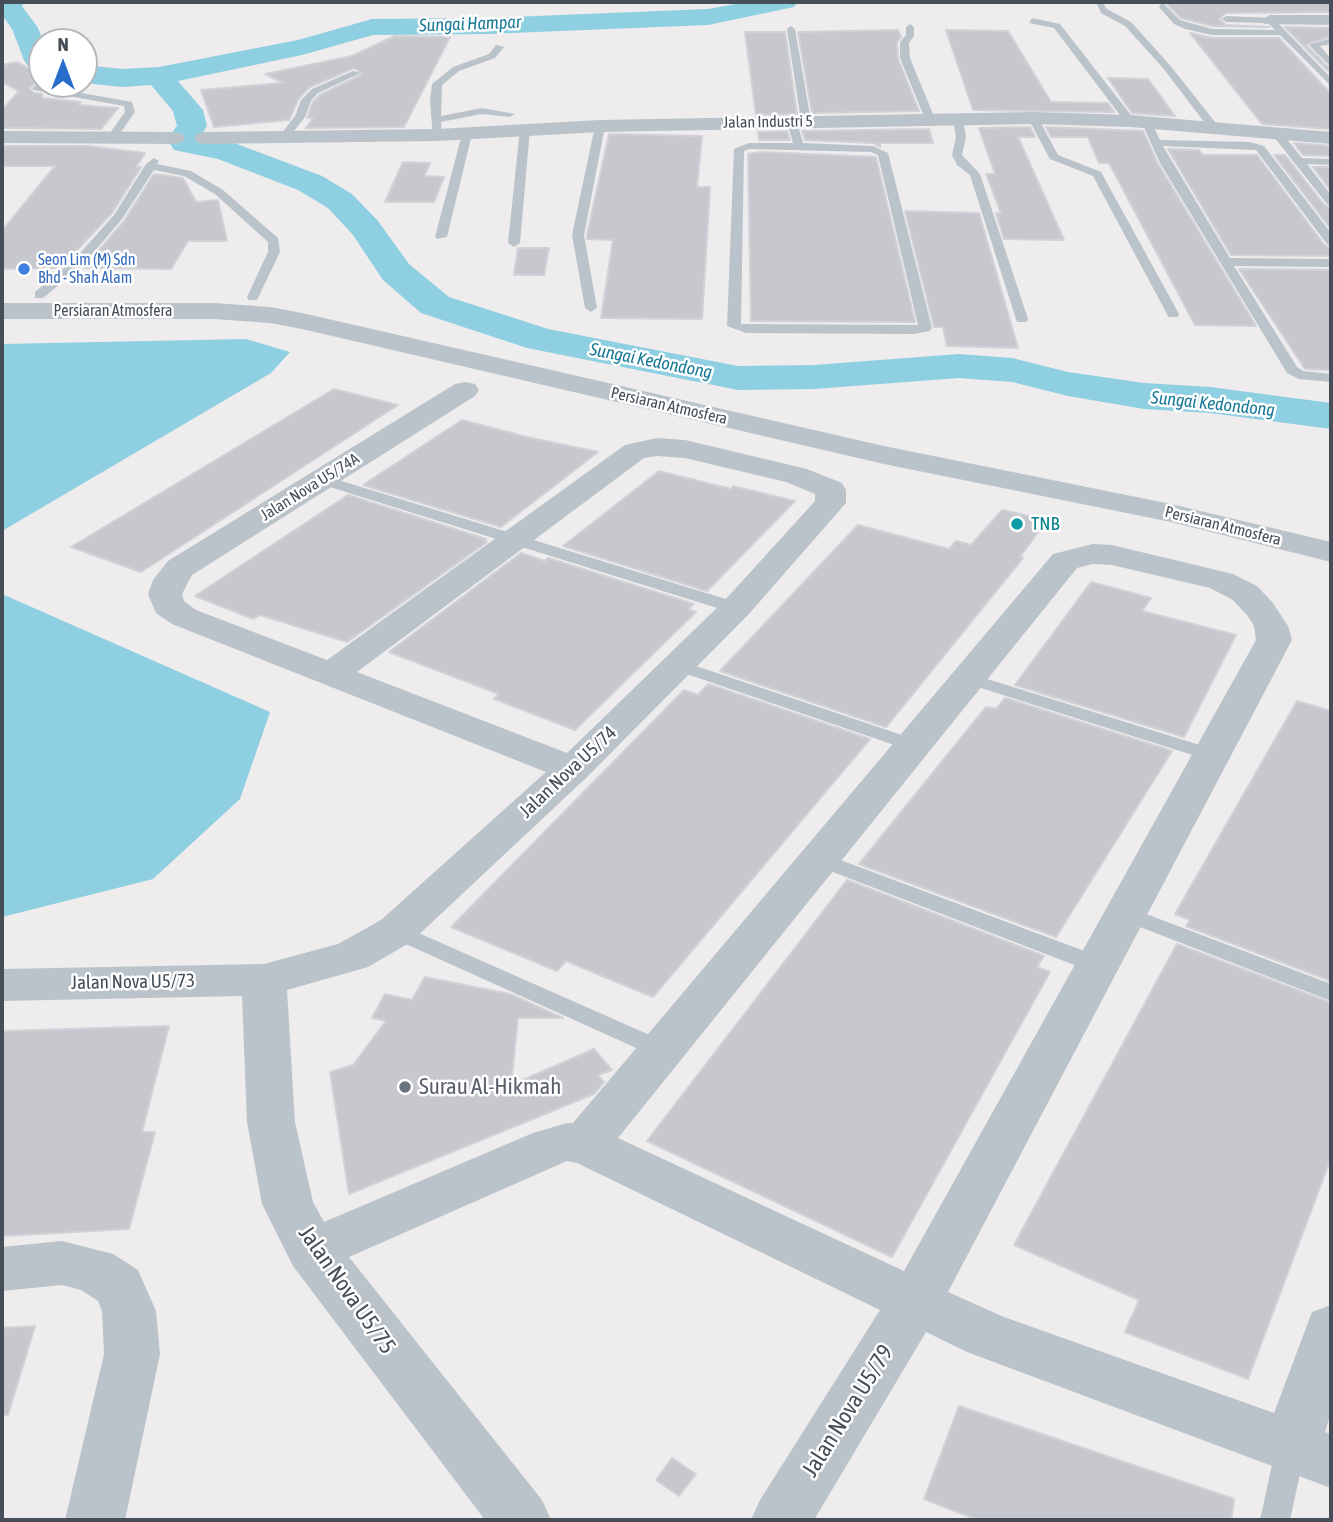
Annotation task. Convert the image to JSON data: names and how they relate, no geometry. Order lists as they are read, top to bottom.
{
  "streets": {
    "street": [
      "Jalan Industri 5",
      "Persiaran Atmosfera",
      "Jalan Nova U5/74A",
      "Jalan Nova U5/74",
      "Jalan Nova U5/73",
      "Jalan Nova U5/75",
      "Jalan Nova U5/79"
    ]
  },
  "crossings": [
    ["Jalan Nova U5/74", "Jalan Nova U5/73"],
    ["Jalan Nova U5/74", "Jalan Nova U5/75"],
    ["Jalan Nova U5/73", "Jalan Nova U5/75"]
  ],
  "water": ["Sungai Hampar", "Sungai Kedondong"],
  "places": ["Seon Lim (M) Sdn Bhd - Shah Alam", "TNB", "Surau Al-Hikmah"],
  "north": "top"
}
